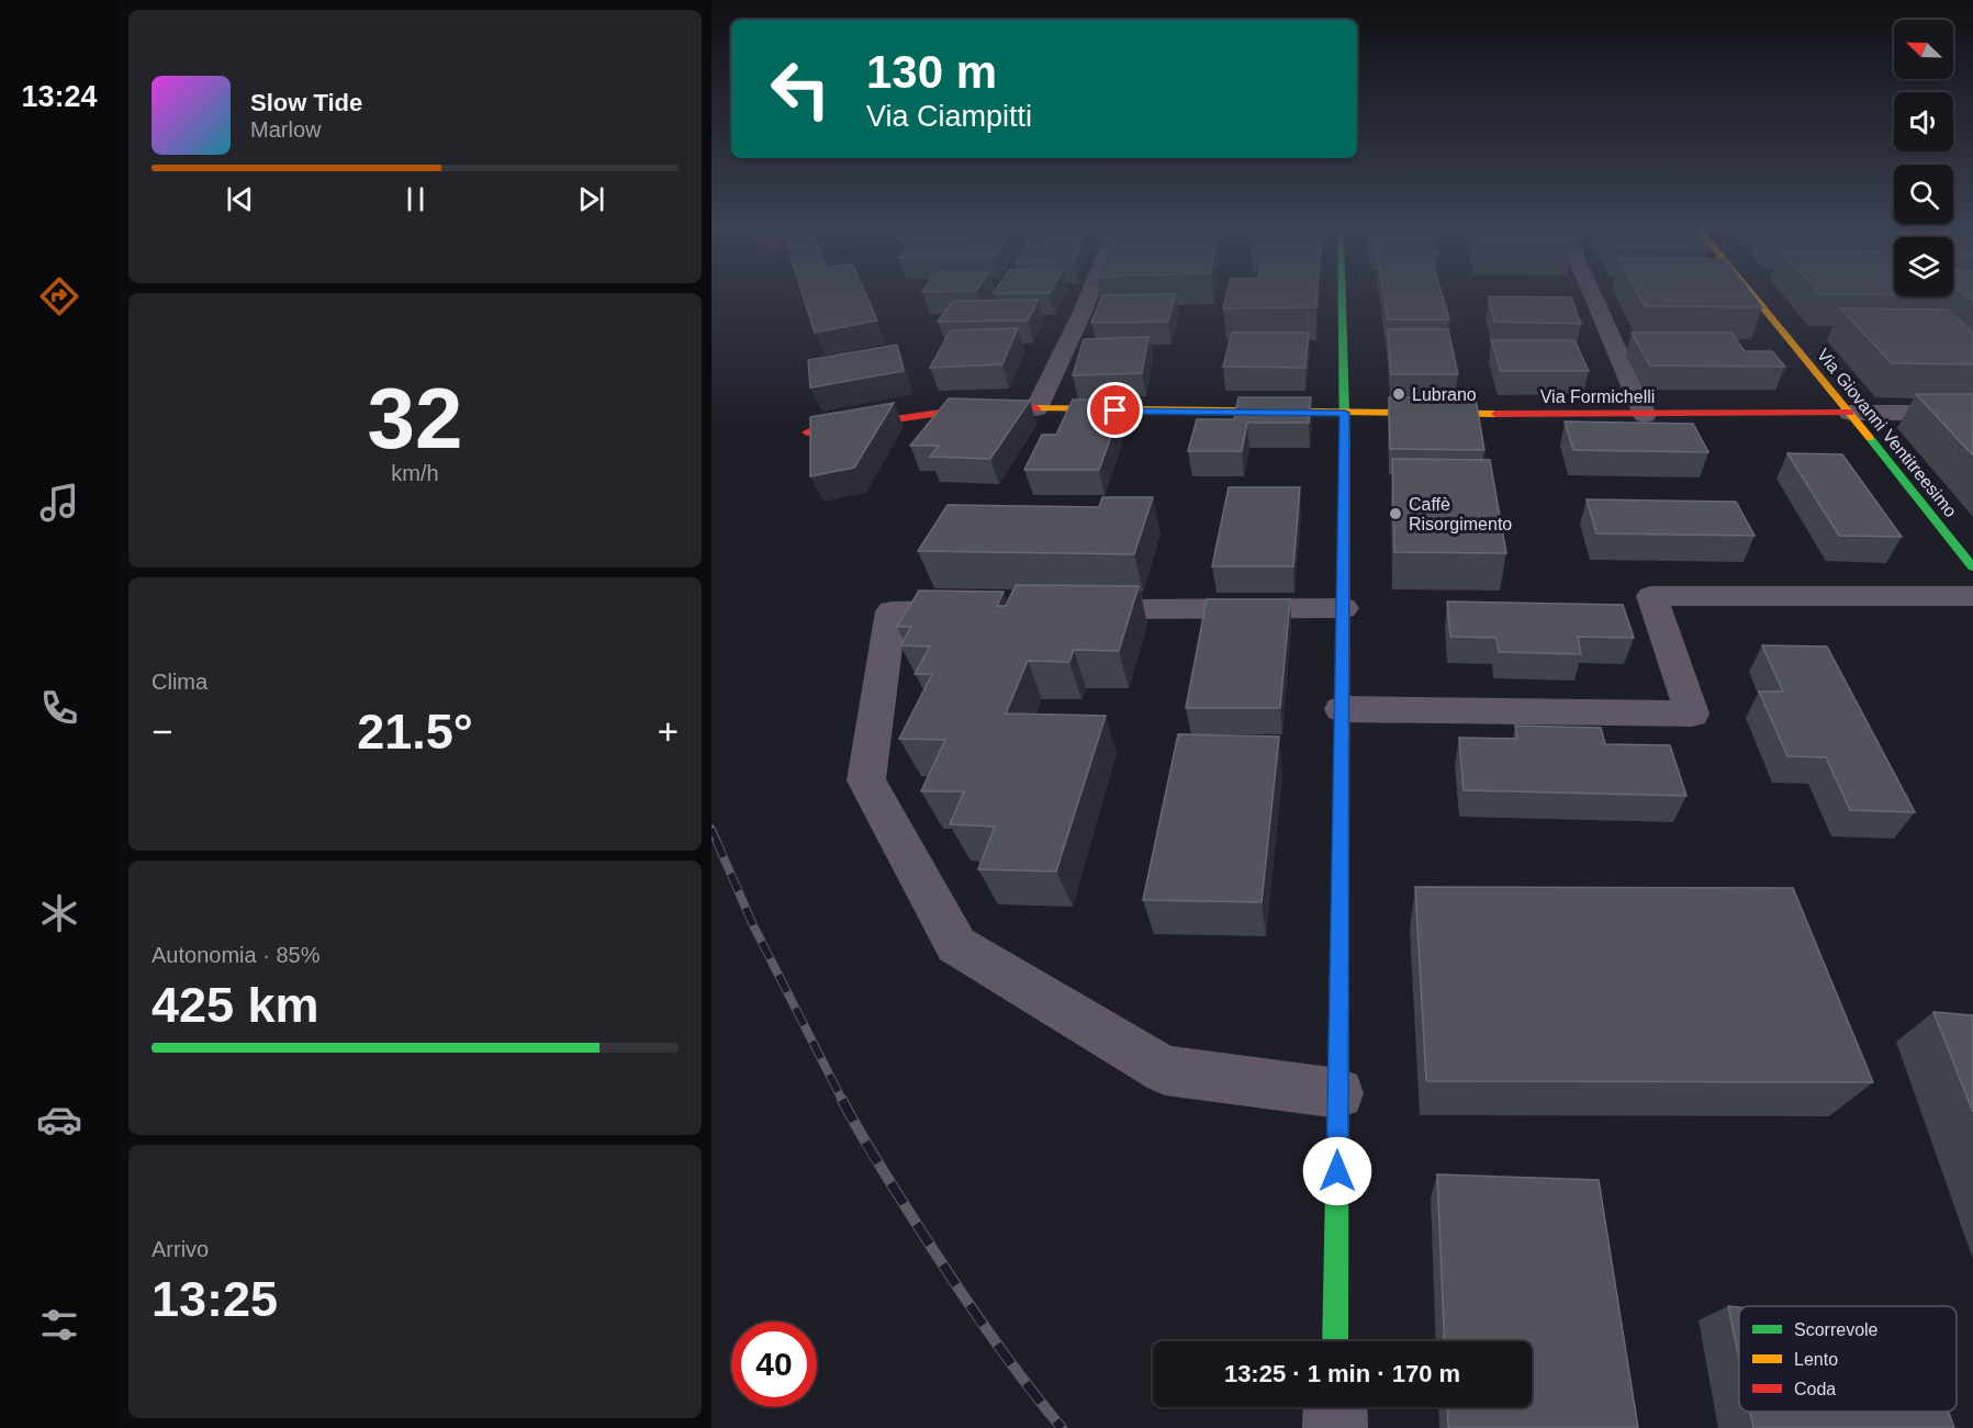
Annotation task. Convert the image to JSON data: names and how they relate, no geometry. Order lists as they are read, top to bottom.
{
  "streets": {
    "street": ["Via Formichelli", "Via Giovanni Ventitreesimo"]
  },
  "crossings": [
    ["Via Formichelli", "Via Giovanni Ventitreesimo"]
  ],
  "places": ["Lubrano", "Caffè Risorgimento"],
  "legend": ["Scorrevole", "Lento", "Coda"],
  "north": "top left",
  "page": {
    "tabs": "13:24",
    "turn": ["130 m", "Via Ciampitti"],
    "song": ["Slow Tide", "Marlow"],
    "tile": [
      ["32", "km/h"],
      "Clima",
      ["Autonomia · 85%", "425 km"],
      ["Arrivo", "13:25"]
    ],
    "heat": ["−", "21.5°", "+"],
    "limit": "40",
    "trip": "13:25 · 1 min · 170 m"
  }
}
